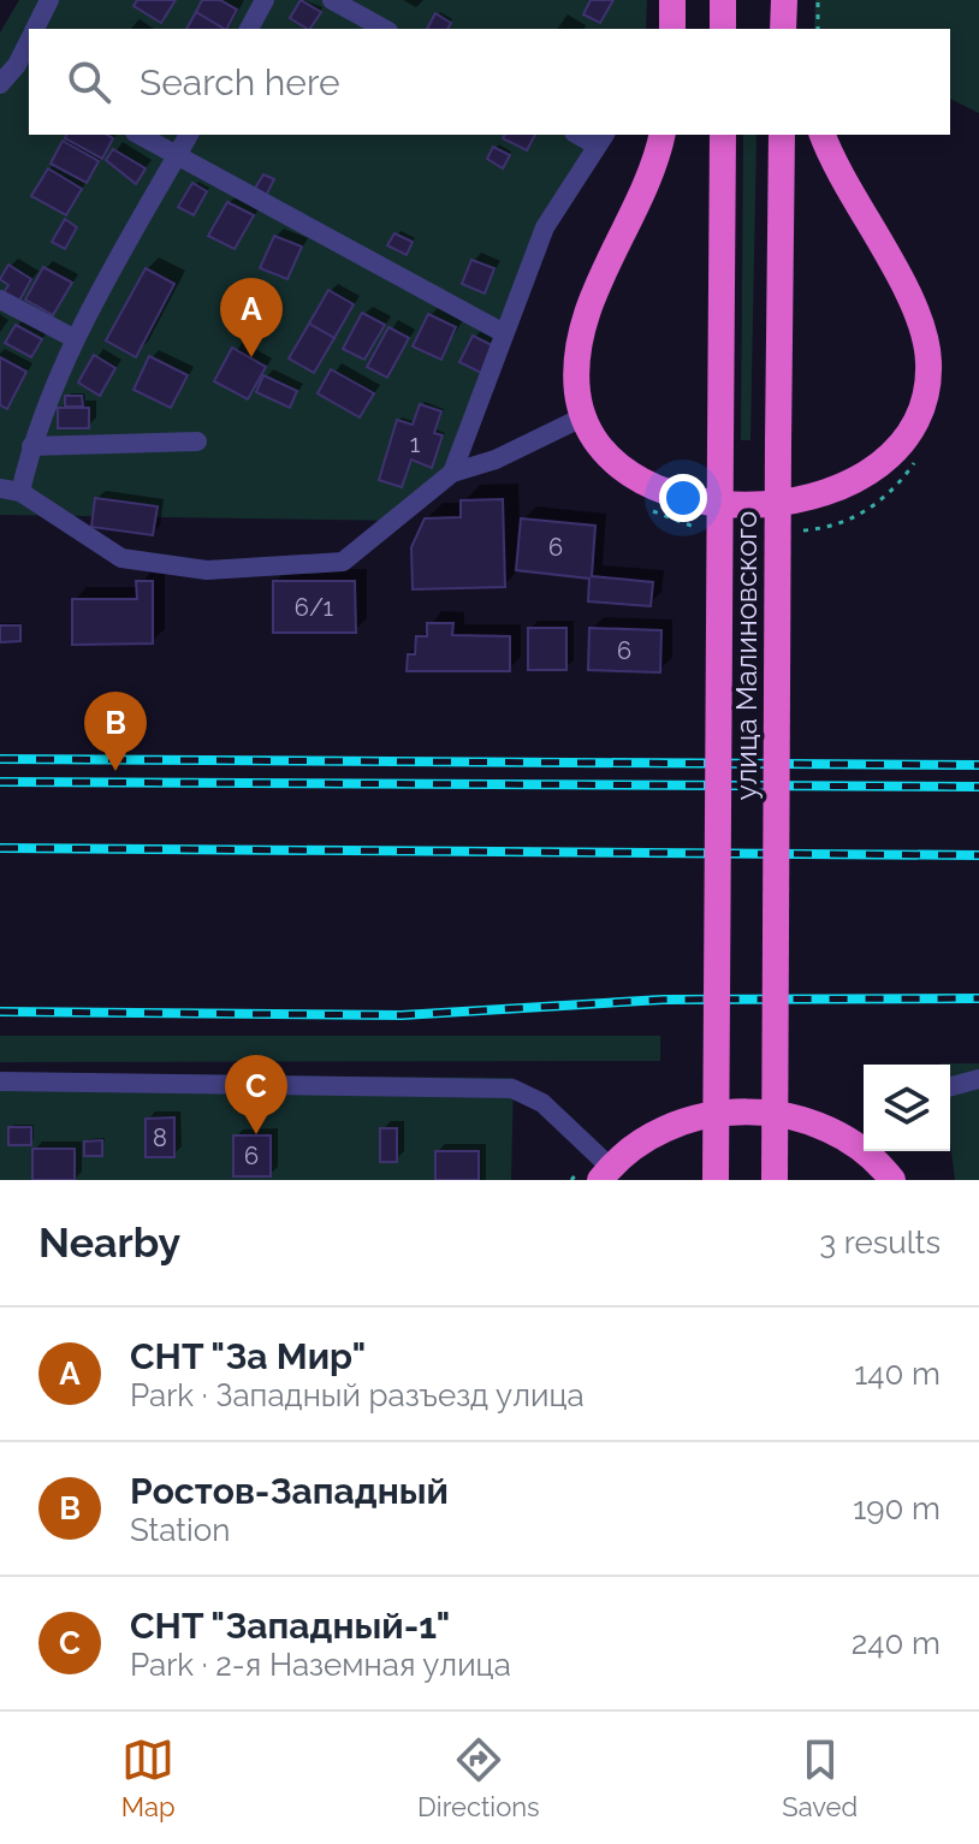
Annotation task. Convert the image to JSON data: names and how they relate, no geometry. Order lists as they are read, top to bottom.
{
  "streets": {
    "highway": ["улица Малиновского"]
  },
  "house_numbers": [
    "1",
    "6",
    "6/1",
    "6",
    "8",
    "6"
  ],
  "page": {
    "search": "Search here",
    "pins": ["A", "B", "C"],
    "heading": ["Nearby", "3 results"],
    "list": [
      {
        "mark": "A",
        "name": "СНТ \"За Мир\"",
        "note": "Park · Западный разъезд улица",
        "value": "140 m"
      },
      {
        "mark": "B",
        "name": "Ростов-Западный",
        "note": "Station",
        "value": "190 m"
      },
      {
        "mark": "C",
        "name": "СНТ \"Западный-1\"",
        "note": "Park · 2-я Наземная улица",
        "value": "240 m"
      }
    ],
    "nav": ["Map", "Directions", "Saved"]
  }
}
